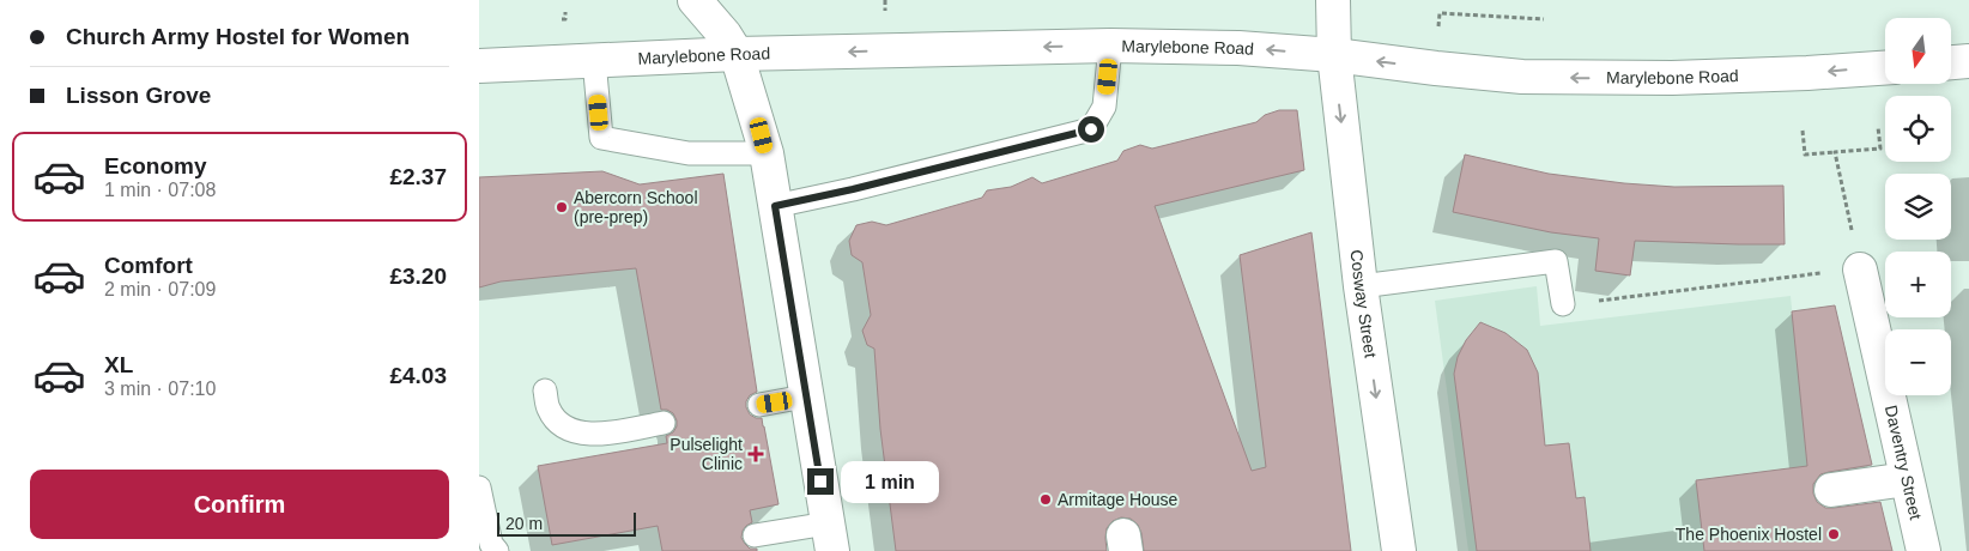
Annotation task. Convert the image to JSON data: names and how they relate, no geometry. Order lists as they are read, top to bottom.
{
  "streets": {
    "main road": ["Marylebone Road", "Cosway Street", "Daventry Street"]
  },
  "crossings": [
    ["Marylebone Road", "Cosway Street"]
  ],
  "one_way": ["Marylebone Road", "Cosway Street"],
  "places": {
    "other": ["Abercorn School (pre-prep)", "Armitage House", "The Phoenix Hostel"],
    "health": ["Pulselight Clinic"]
  },
  "scale_bar": "20 m",
  "north": "bottom",
  "page": {
    "banner": ["Church Army Hostel for Women", "Lisson Grove"],
    "map_buttons": ["+", "−"],
    "list": [
      {
        "name": "Economy",
        "note": "1 min · 07:08",
        "value": "£2.37"
      },
      {
        "name": "Comfort",
        "note": "2 min · 07:09",
        "value": "£3.20"
      },
      {
        "name": "XL",
        "note": "3 min · 07:10",
        "value": "£4.03"
      }
    ],
    "buttons": "Confirm",
    "bubble": "1 min",
    "scale": "20 m"
  }
}
